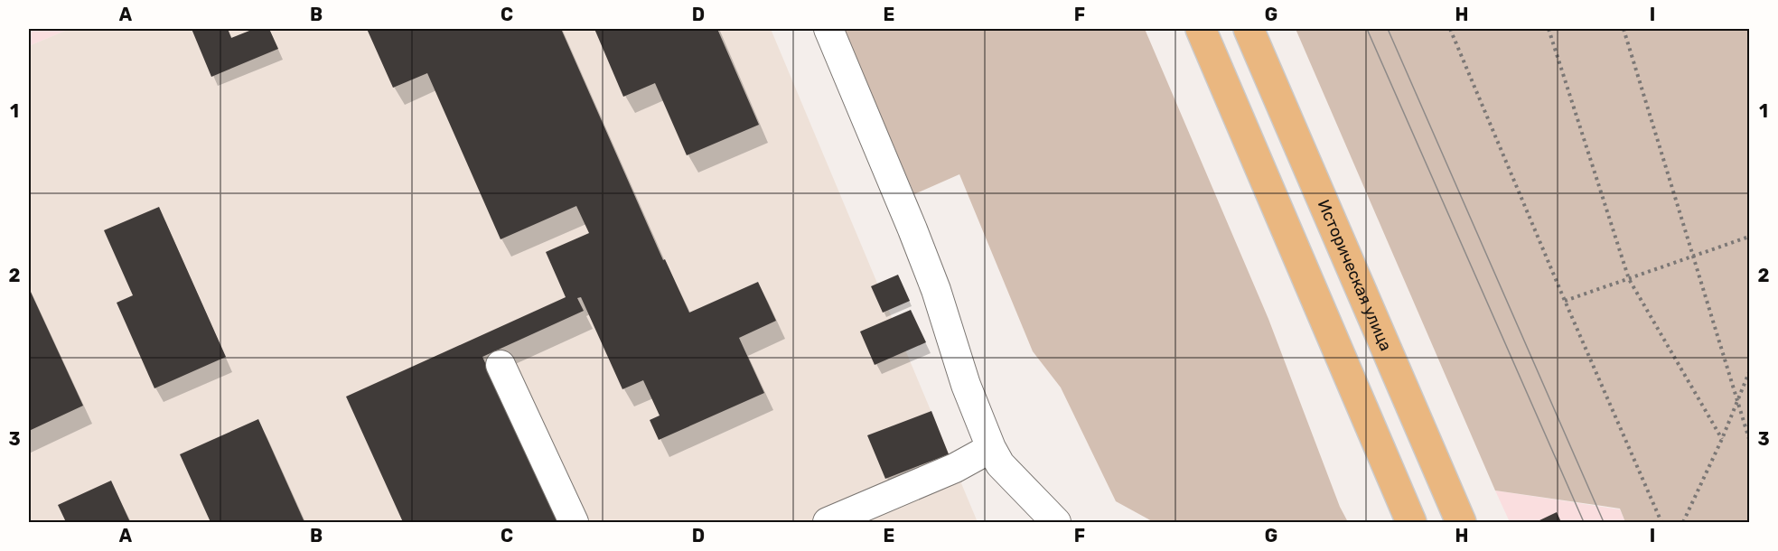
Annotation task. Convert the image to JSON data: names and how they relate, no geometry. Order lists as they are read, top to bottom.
{
  "streets": {
    "highway": ["Историческая улица"]
  },
  "grid": {
    "columns": [
      "A",
      "B",
      "C",
      "D",
      "E",
      "F",
      "G",
      "H",
      "I"
    ],
    "rows": ["1", "2", "3"]
  }
}
